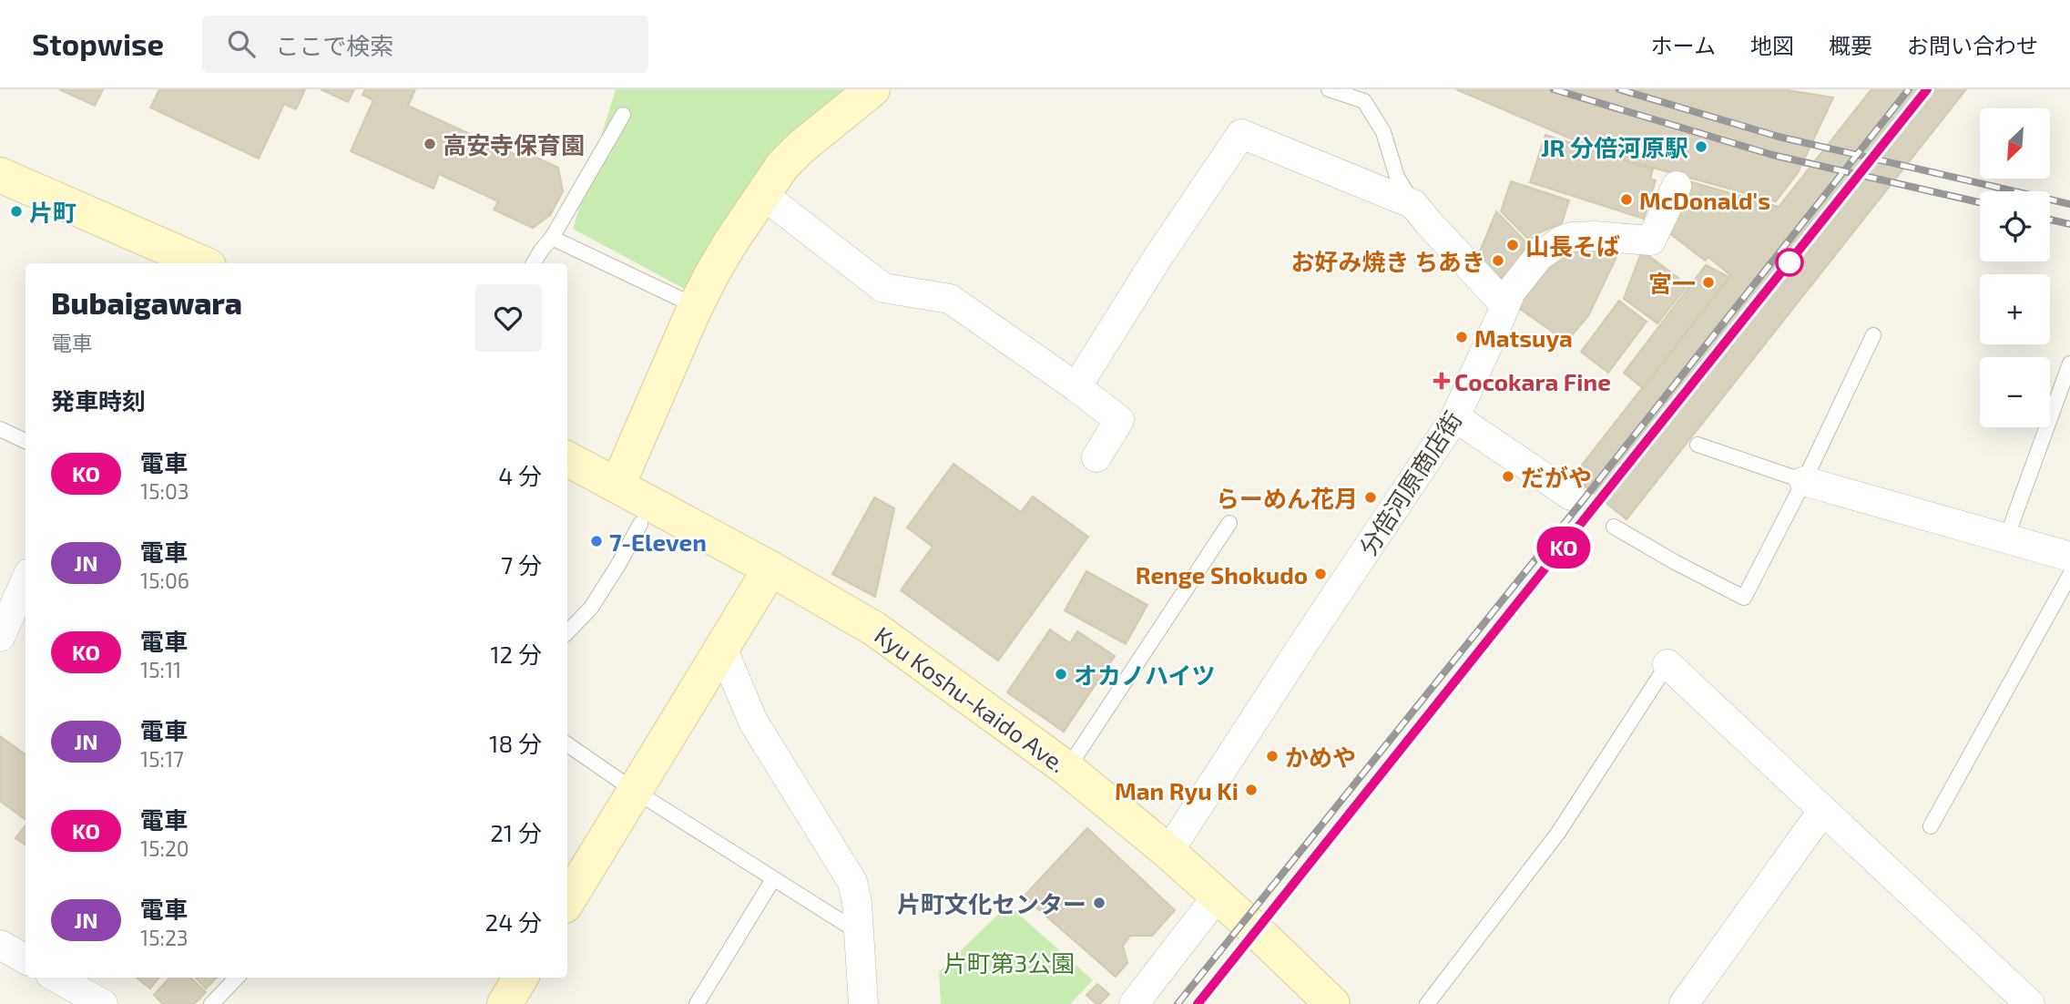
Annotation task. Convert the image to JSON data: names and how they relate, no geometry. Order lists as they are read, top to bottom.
{
  "streets": {
    "main road": ["Kyu Koshu-kaido Ave."],
    "street": ["分倍河原商店街"]
  },
  "crossings": [
    ["分倍河原商店街", "Kyu Koshu-kaido Ave."]
  ],
  "parks": ["片町第3公園"],
  "places": {
    "other": [
      "高安寺保育園",
      "JR 分倍河原駅",
      "McDonald's",
      "片町",
      "山長そば",
      "お好み焼き ちあき",
      "宮一",
      "Matsuya",
      "だがや",
      "らーめん花月",
      "7-Eleven",
      "Renge Shokudo",
      "オカノハイツ",
      "かめや",
      "Man Ryu Ki",
      "片町文化センター"
    ],
    "health": ["Cocokara Fine"]
  },
  "north": "bottom left",
  "page": {
    "header": "Stopwise",
    "search": "ここで検索",
    "nav": [
      "ホーム",
      "地図",
      "概要",
      "お問い合わせ"
    ],
    "on_map": "KO",
    "map_buttons": ["+", "−"],
    "heading": [
      ["Bubaigawara", "電車"],
      "発車時刻"
    ],
    "list": [
      {
        "mark": "KO",
        "name": "電車",
        "note": "15:03",
        "value": "4 分"
      },
      {
        "mark": "JN",
        "name": "電車",
        "note": "15:06",
        "value": "7 分"
      },
      {
        "mark": "KO",
        "name": "電車",
        "note": "15:11",
        "value": "12 分"
      },
      {
        "mark": "JN",
        "name": "電車",
        "note": "15:17",
        "value": "18 分"
      },
      {
        "mark": "KO",
        "name": "電車",
        "note": "15:20",
        "value": "21 分"
      },
      {
        "mark": "JN",
        "name": "電車",
        "note": "15:23",
        "value": "24 分"
      }
    ]
  }
}
